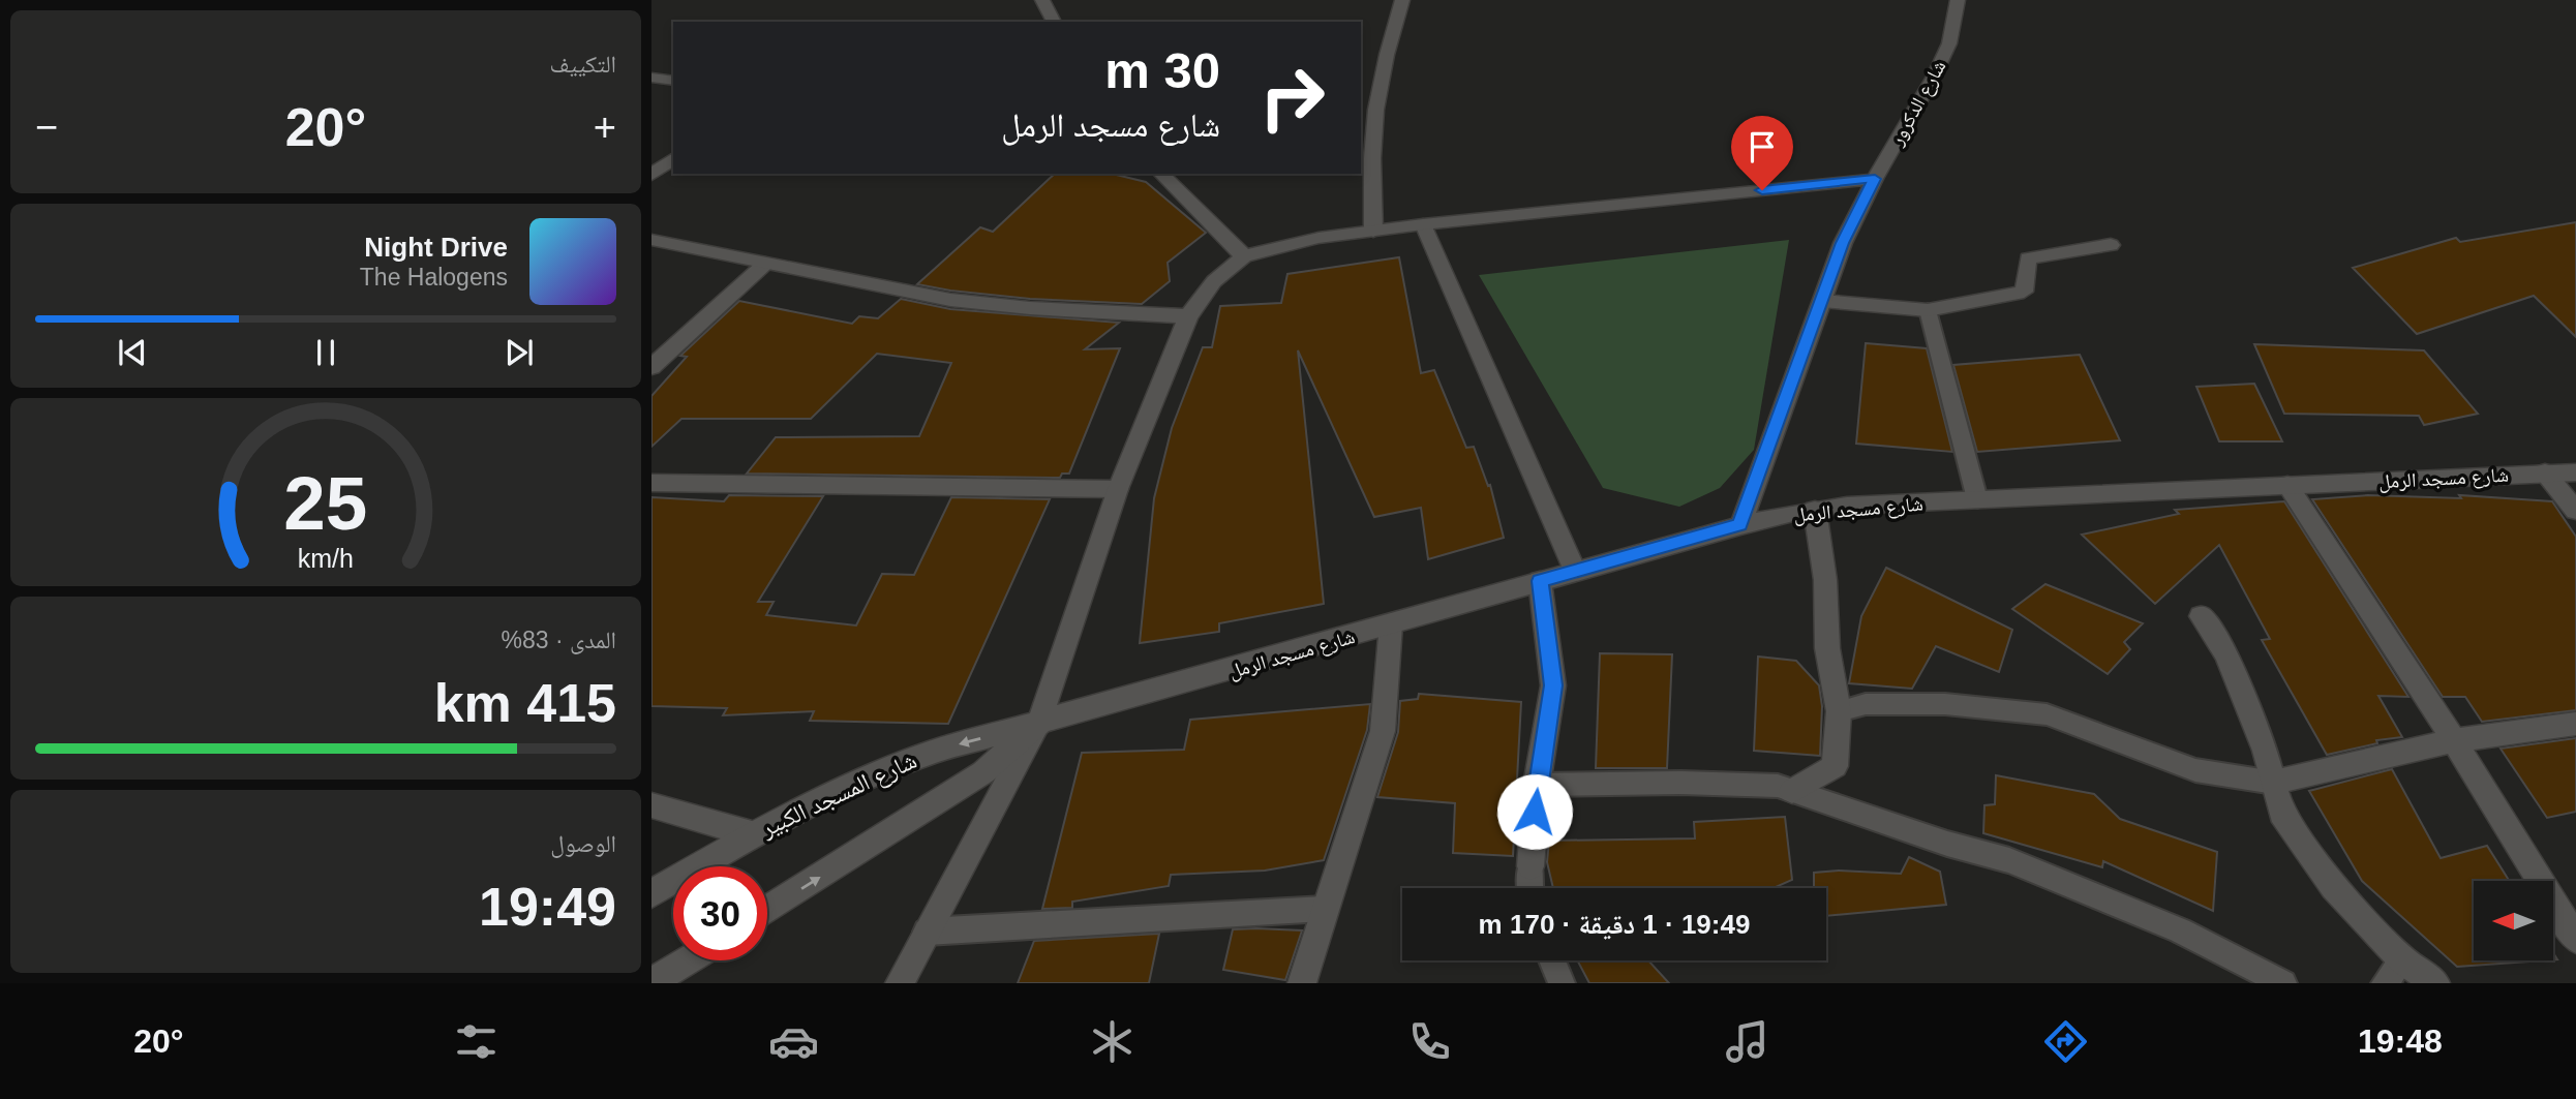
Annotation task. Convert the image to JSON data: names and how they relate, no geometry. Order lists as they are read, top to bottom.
{
  "streets": {
    "street": ["شارع الدكرور", "شارع مسجد الرمل", "شارع المسجد الكبير"]
  },
  "crossings": [
    ["شارع الدكرور", "شارع مسجد الرمل"],
    ["شارع مسجد الرمل", "شارع المسجد الكبير"]
  ],
  "north": "left",
  "page": {
    "tile": [
      "التكييف",
      ["المدى · 83%", "415 km"],
      ["الوصول", "19:49"]
    ],
    "turn": ["30 m", "شارع مسجد الرمل"],
    "heat": ["−", "20°", "+"],
    "song": ["Night Drive", "The Halogens"],
    "limit": "30",
    "trip": "19:49 · 1 دقيقة · 170 m",
    "tabs": ["19:48", "20°"],
    "gauge": ["25", "km/h"]
  }
}
